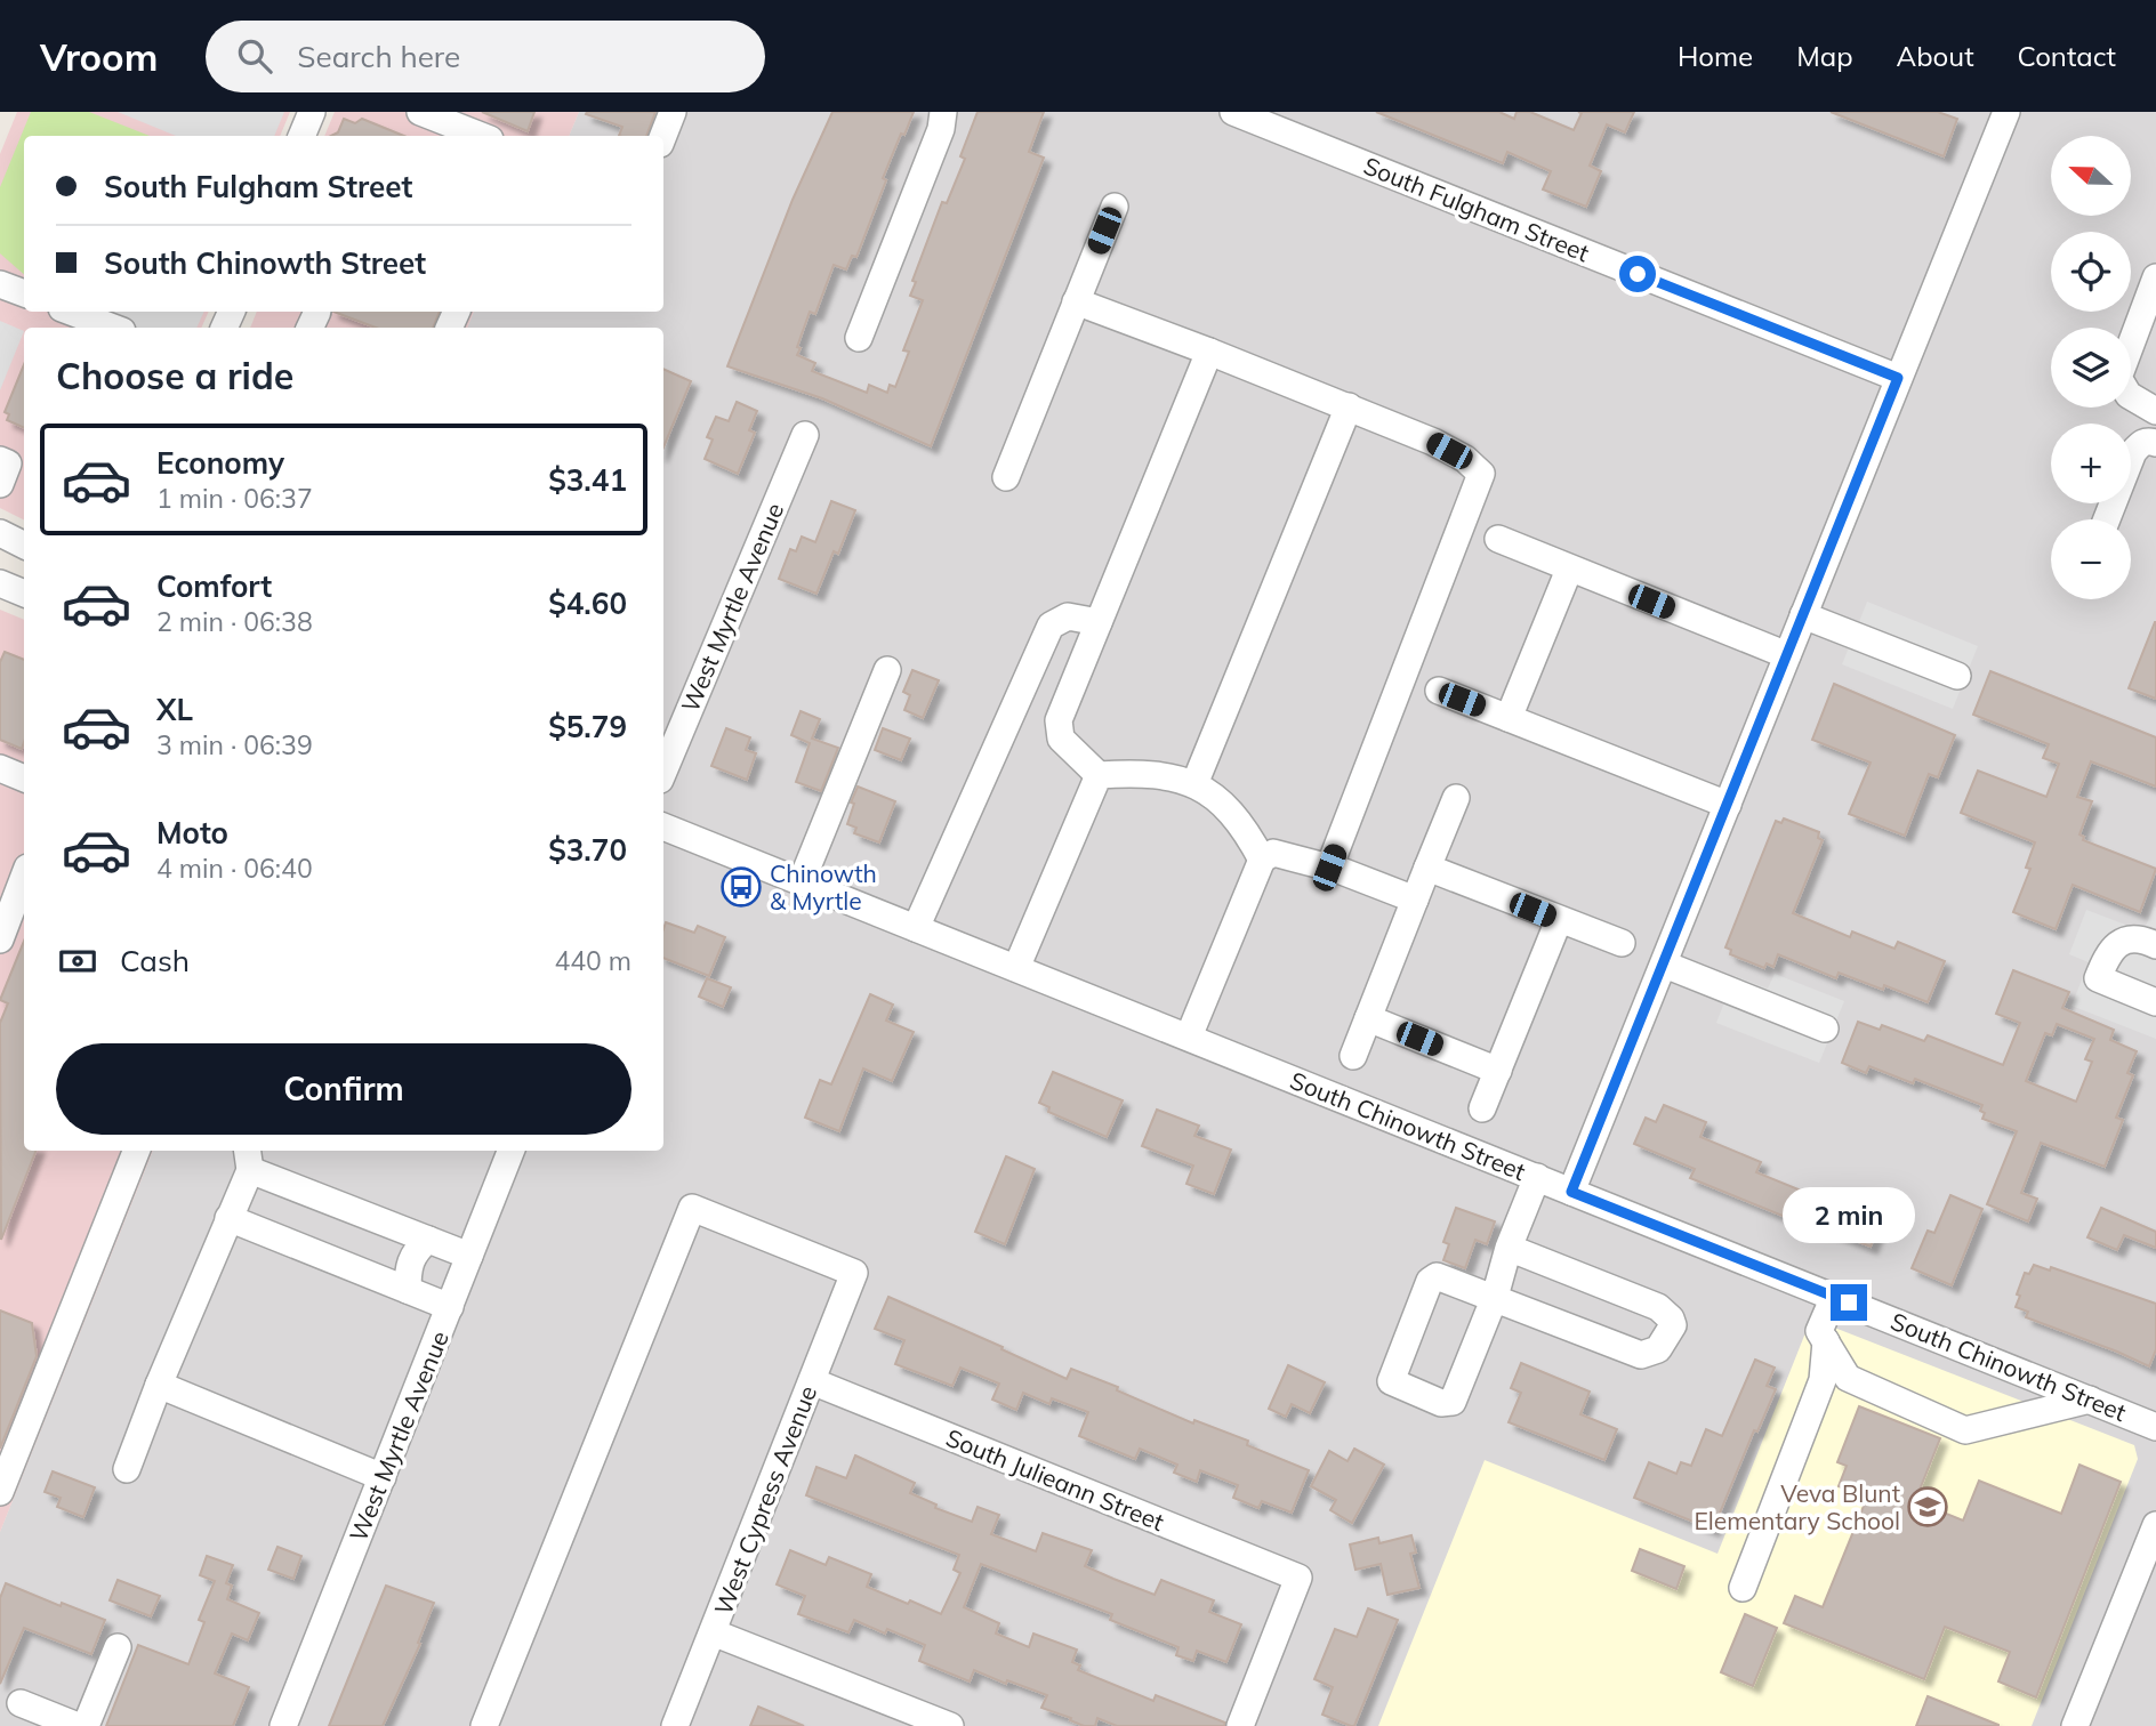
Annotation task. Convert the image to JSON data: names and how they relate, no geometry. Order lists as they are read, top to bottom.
{
  "streets": {
    "street": [
      "South Fulgham Street",
      "West Myrtle Avenue",
      "South Chinowth Street",
      "South Julieann Street",
      "West Cypress Avenue"
    ]
  },
  "crossings": [
    ["South Julieann Street", "West Cypress Avenue"]
  ],
  "places": {
    "bus stop": ["Chinowth & Myrtle"],
    "school or university": ["Veva Blunt Elementary School"]
  },
  "north": "left",
  "page": {
    "header": "Vroom",
    "search": "Search here",
    "nav": [
      "Home",
      "Map",
      "About",
      "Contact"
    ],
    "map_buttons": ["+", "−"],
    "banner": ["South Fulgham Street", "South Chinowth Street"],
    "heading": "Choose a ride",
    "list": [
      {
        "name": "Economy",
        "note": "1 min · 06:37",
        "value": "$3.41"
      },
      {
        "name": "Comfort",
        "note": "2 min · 06:38",
        "value": "$4.60"
      },
      {
        "name": "XL",
        "note": "3 min · 06:39",
        "value": "$5.79"
      },
      {
        "name": "Moto",
        "note": "4 min · 06:40",
        "value": "$3.70"
      }
    ],
    "pay": ["Cash", "440 m"],
    "buttons": "Confirm",
    "bubble": "2 min"
  }
}
